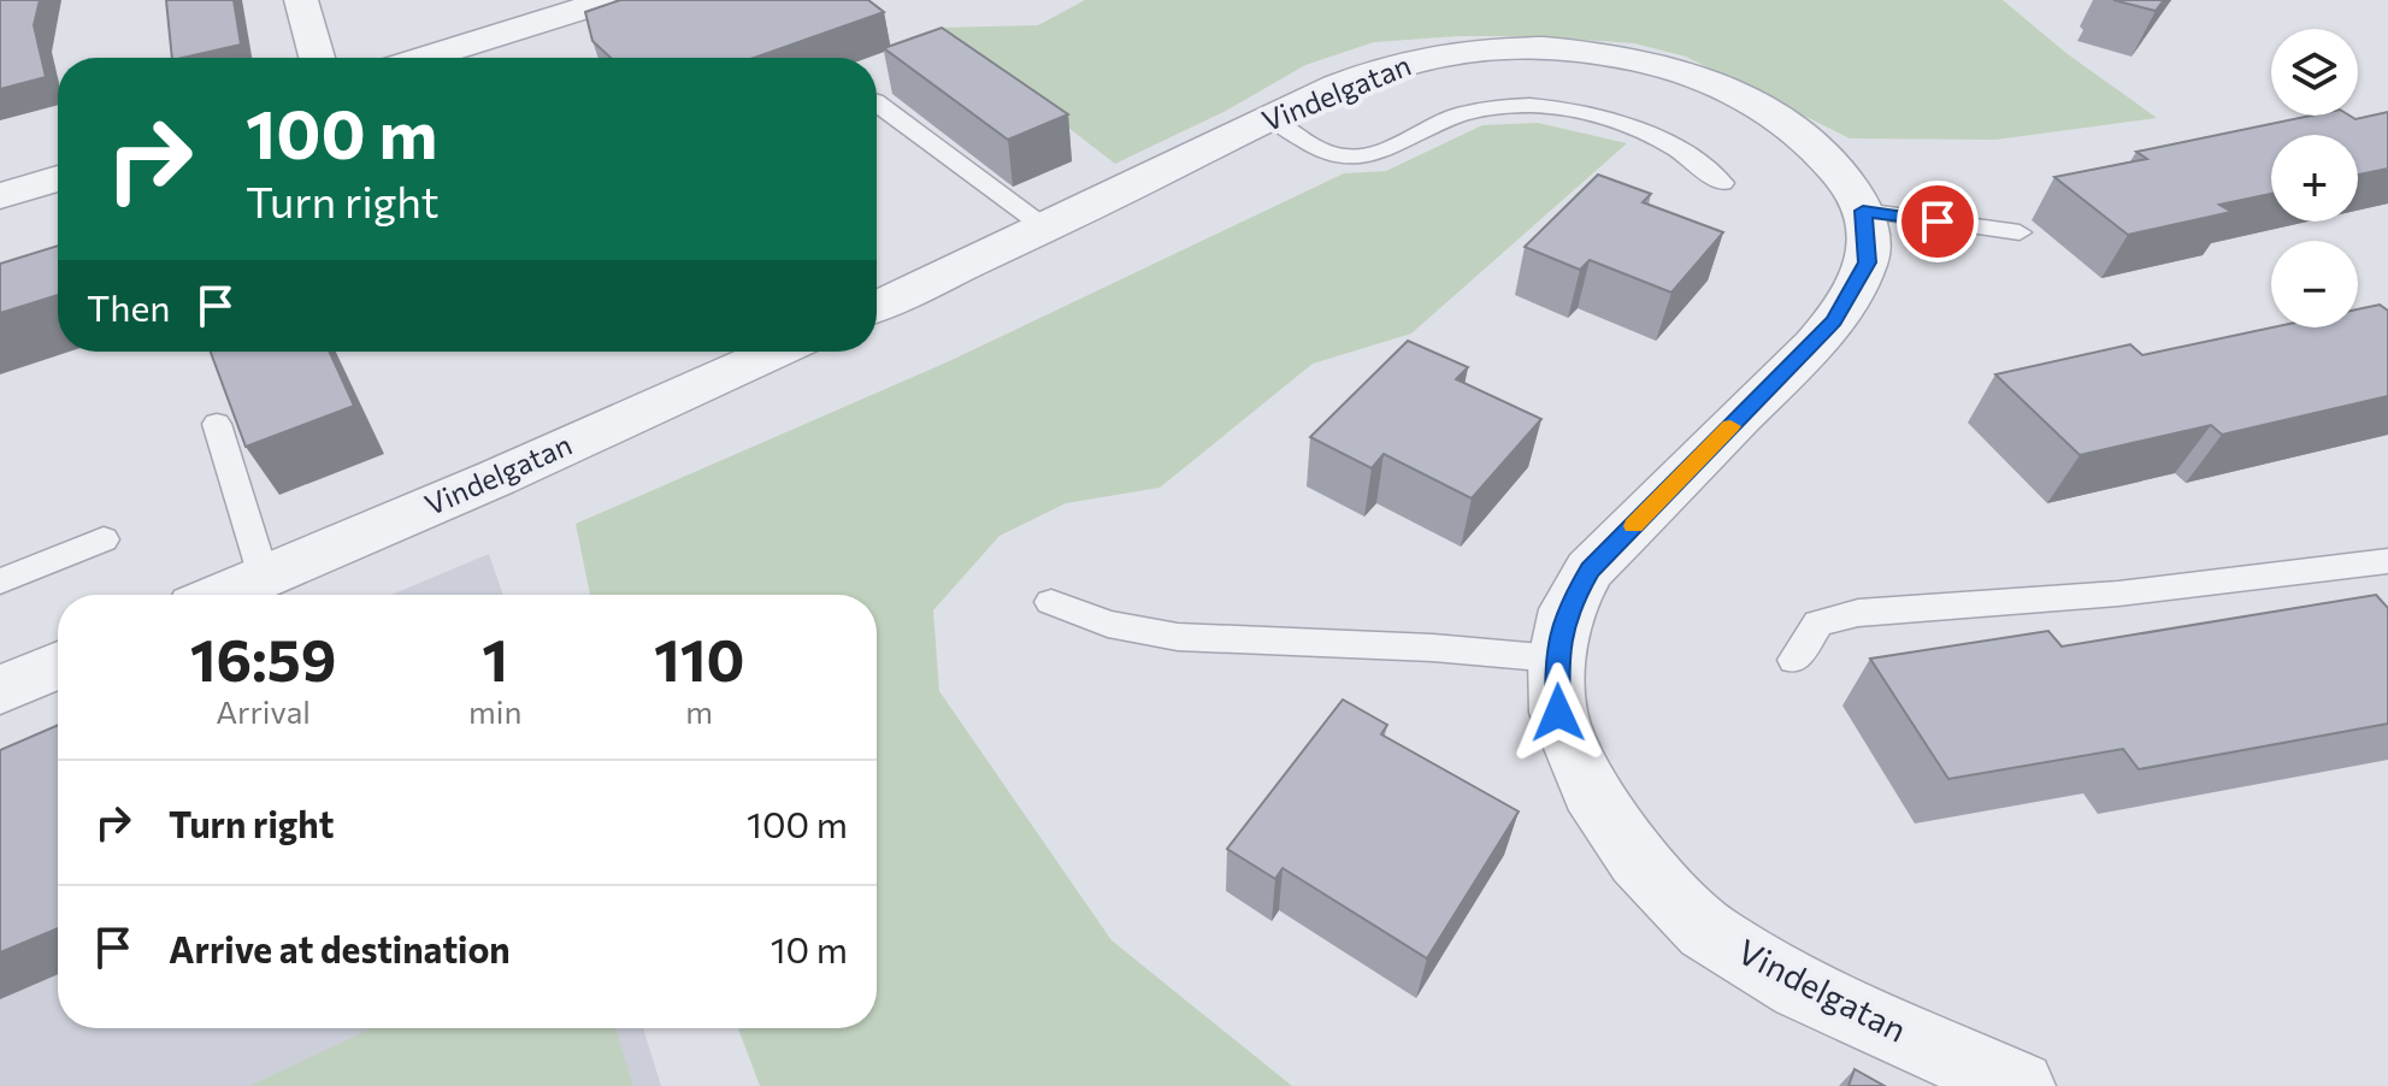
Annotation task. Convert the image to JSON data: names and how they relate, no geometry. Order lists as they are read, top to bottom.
{
  "streets": {
    "street": ["Vindelgatan"]
  },
  "page": {
    "map_buttons": ["+", "−"],
    "turn": ["100 m", "Turn right"],
    "then": "Then",
    "eta": [
      "16:59",
      "Arrival",
      "1",
      "min",
      "110",
      "m"
    ],
    "list": [
      {
        "name": "Turn right",
        "value": "100 m"
      },
      {
        "name": "Arrive at destination",
        "value": "10 m"
      }
    ]
  }
}
